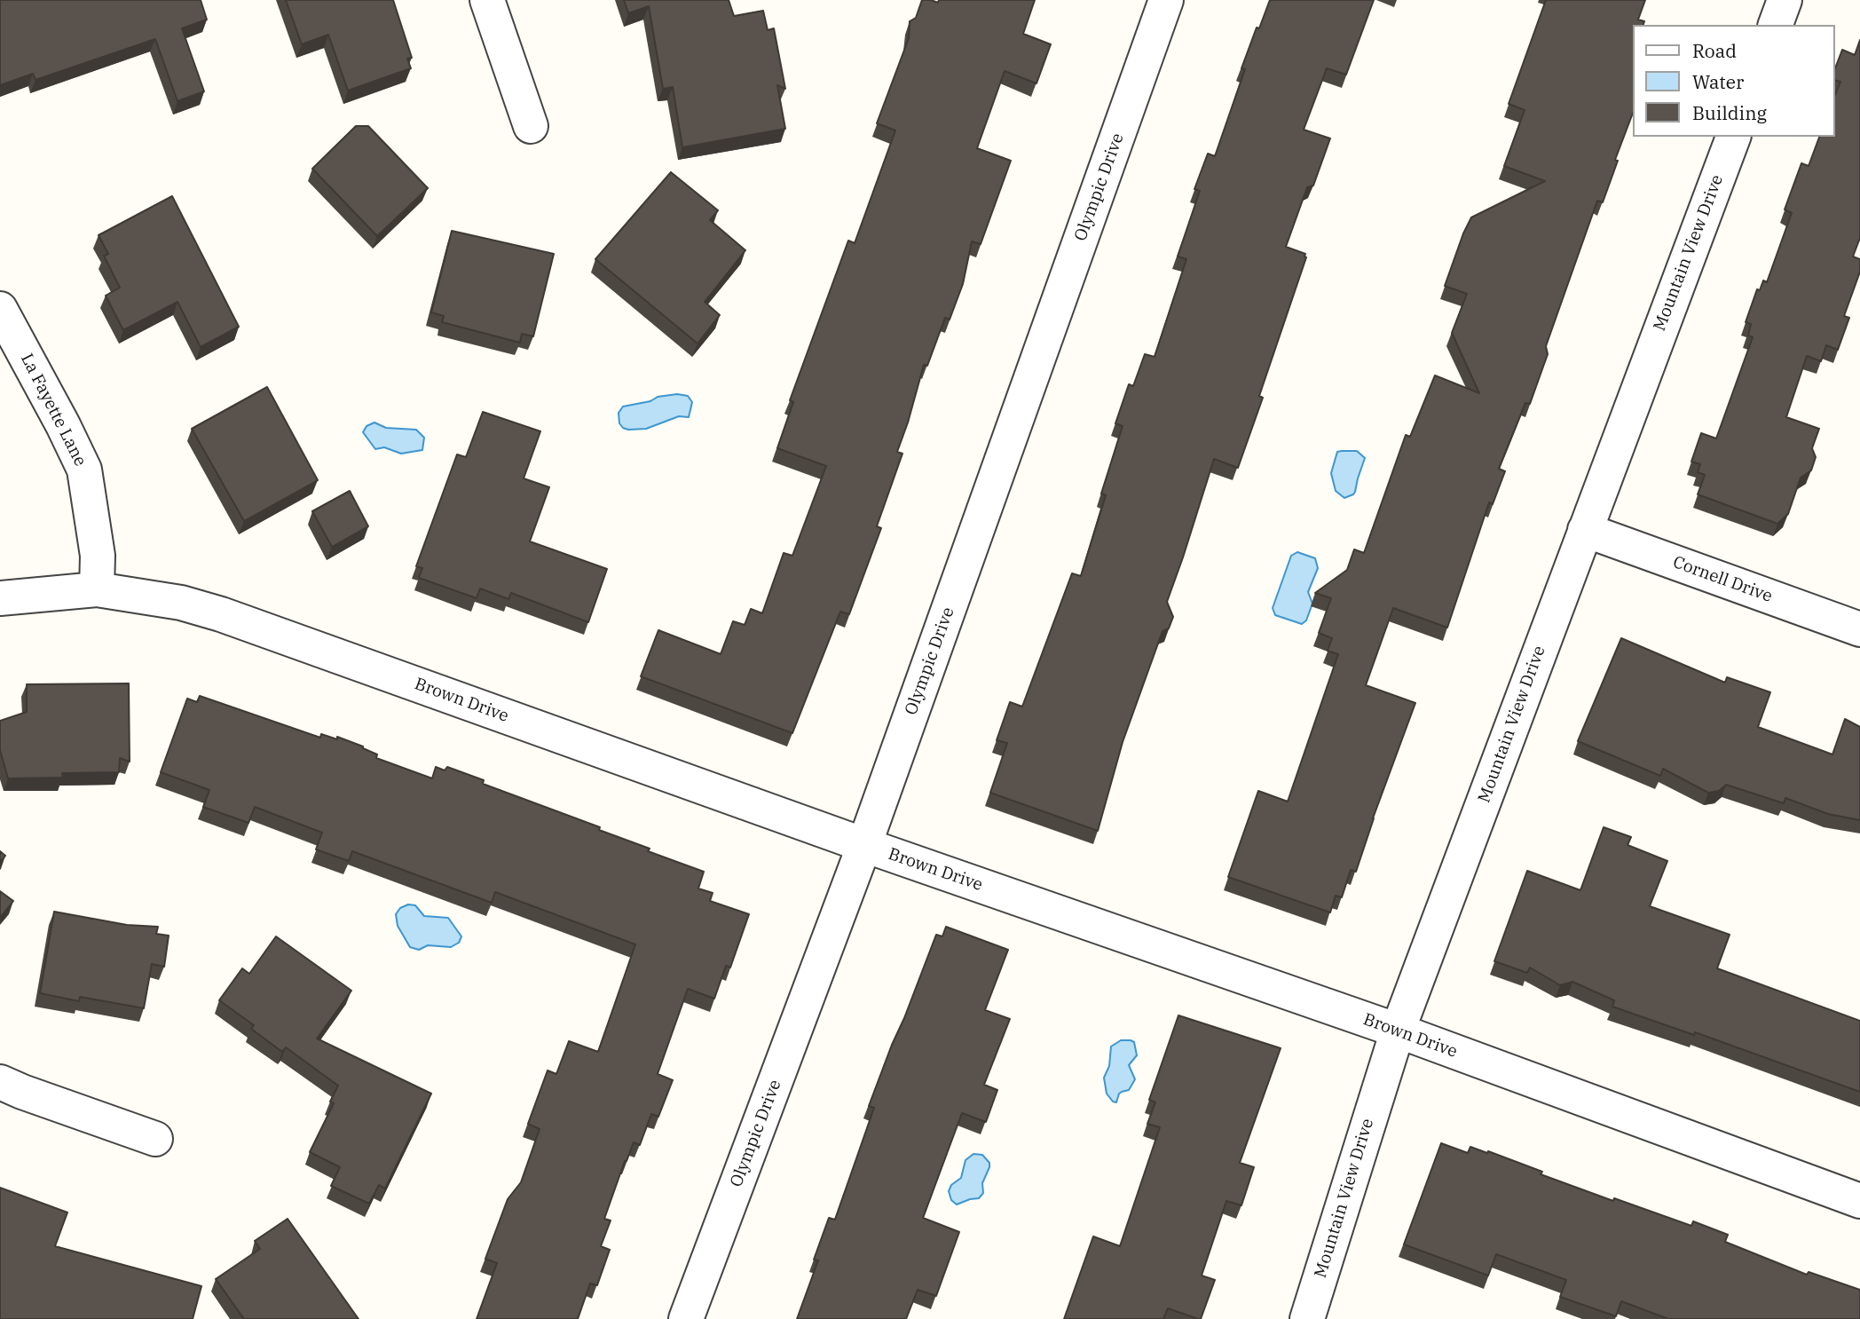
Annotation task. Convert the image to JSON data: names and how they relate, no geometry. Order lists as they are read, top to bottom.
{
  "streets": {
    "street": [
      "Olympic Drive",
      "Mountain View Drive",
      "La Fayette Lane",
      "Cornell Drive",
      "Brown Drive"
    ]
  },
  "crossings": [
    ["Olympic Drive", "Brown Drive"],
    ["Mountain View Drive", "Cornell Drive"],
    ["Mountain View Drive", "Brown Drive"],
    ["La Fayette Lane", "Brown Drive"]
  ],
  "legend": ["Road", "Water", "Building"]
}
